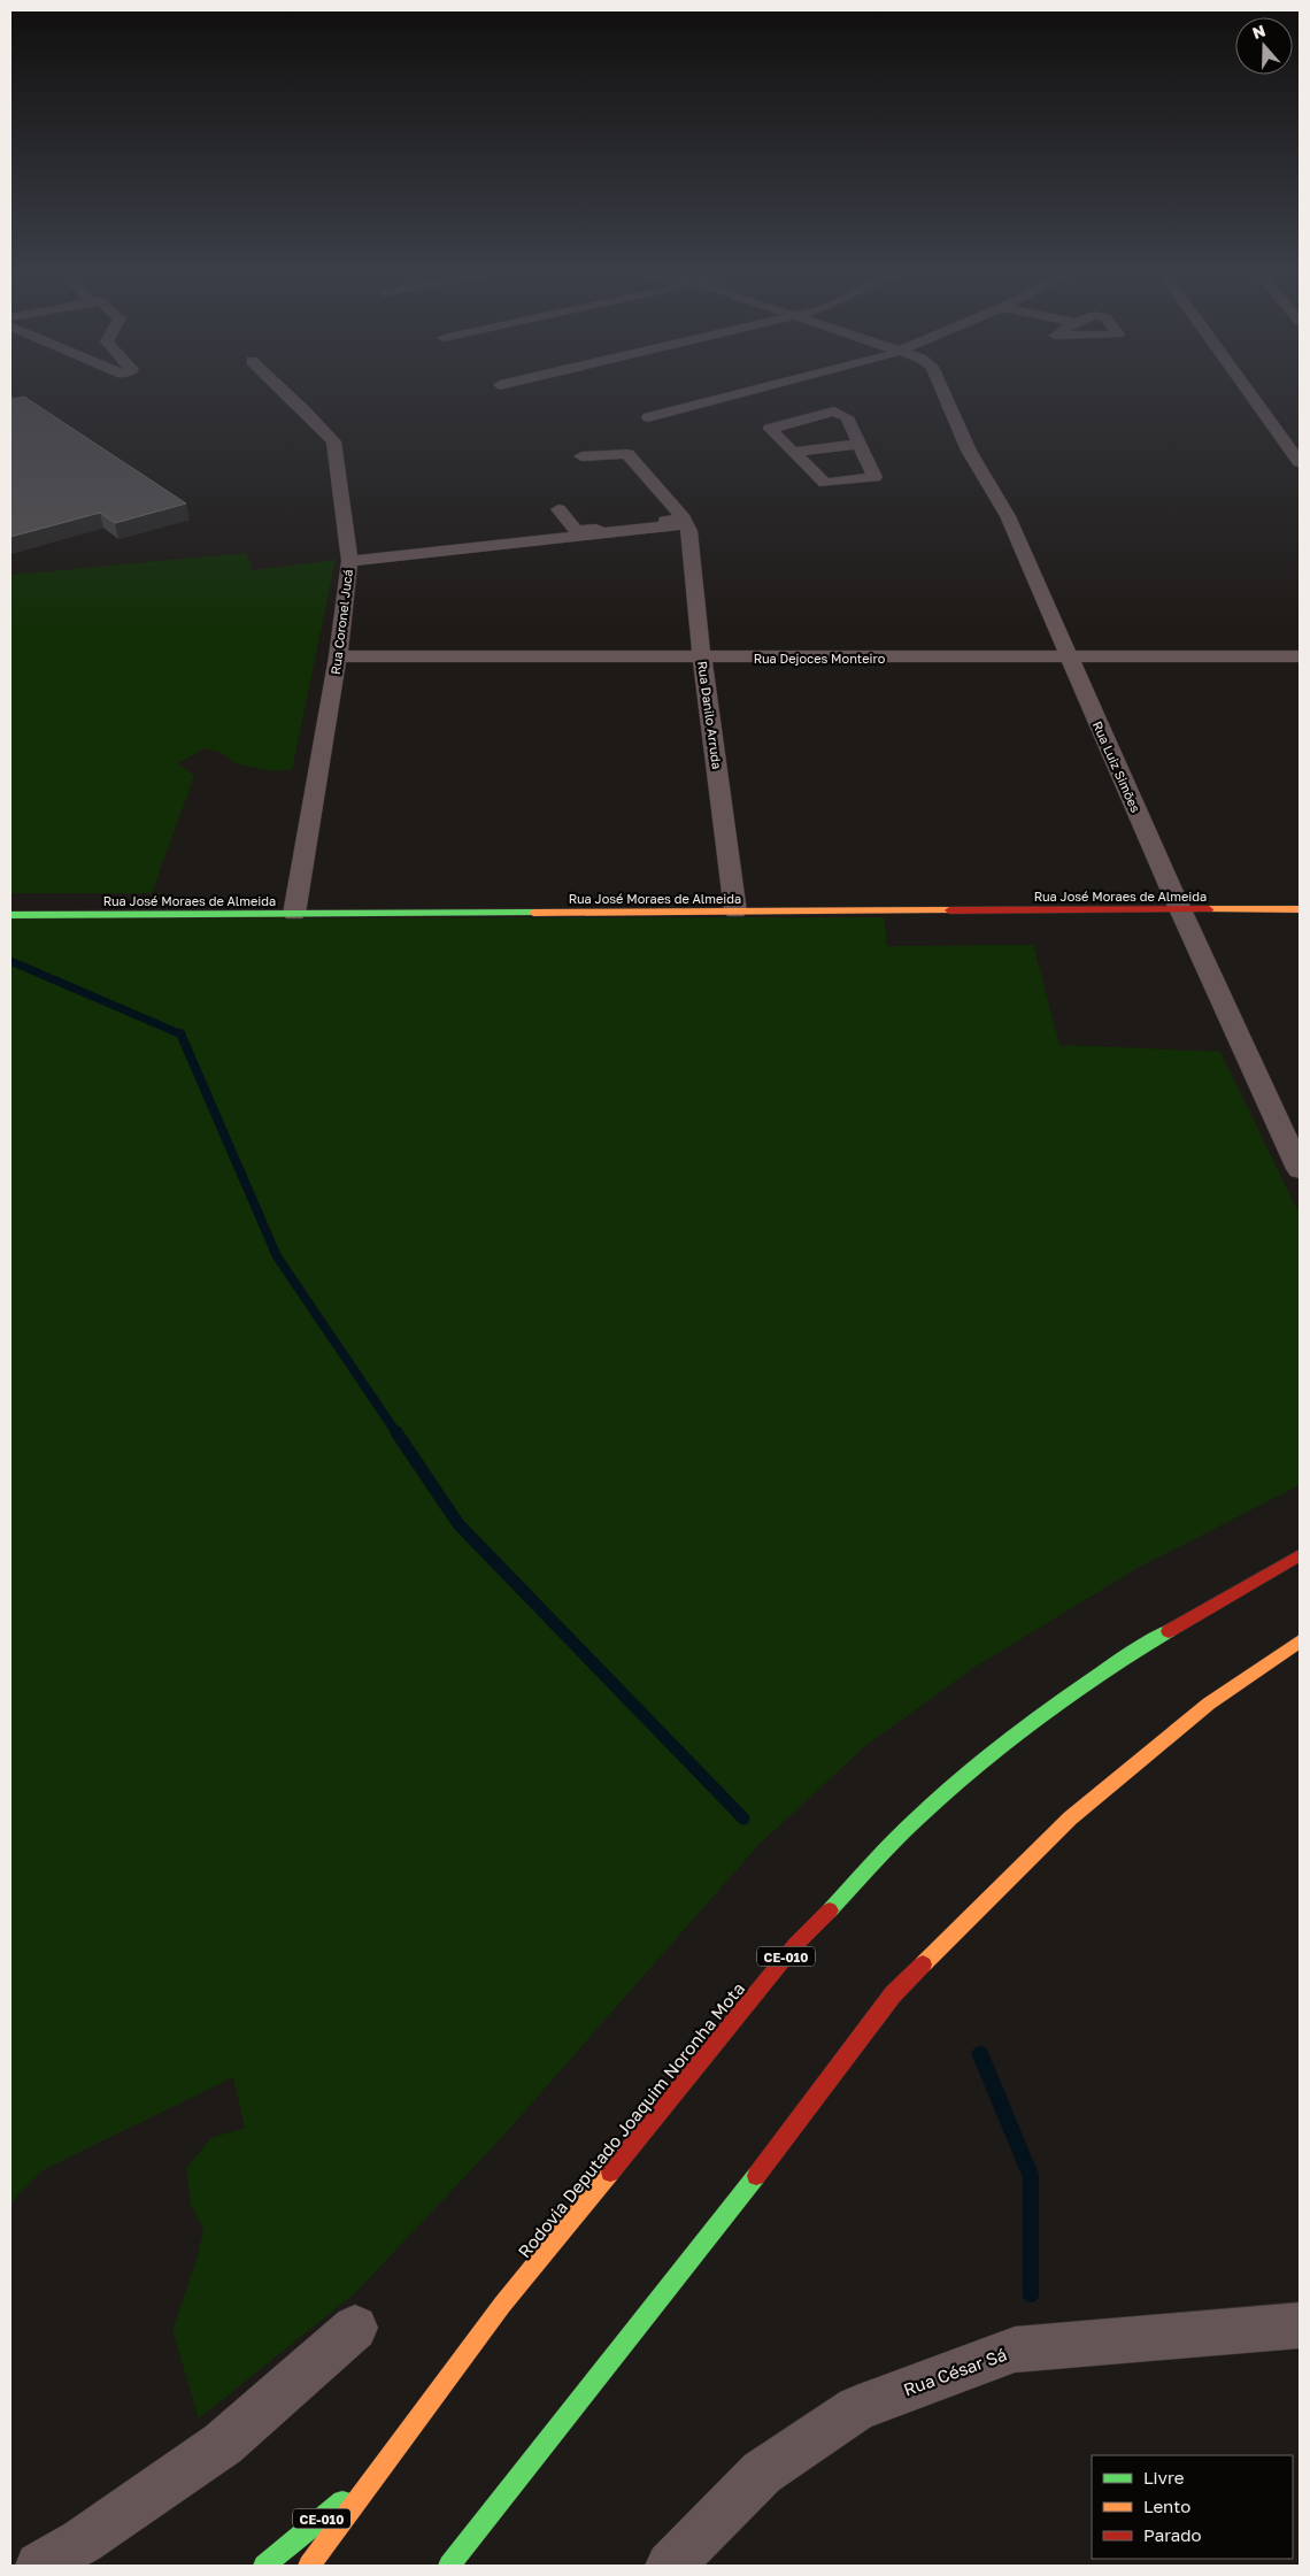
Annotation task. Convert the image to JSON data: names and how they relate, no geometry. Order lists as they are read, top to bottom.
{
  "streets": {
    "main road": ["Rua José Moraes de Almeida", "CE-010", "Rodovia Deputado Joaquim Noronha Mota"],
    "street": [
      "Rua Coronel Jucá",
      "Rua Dejoces Monteiro",
      "Rua Danilo Arruda",
      "Rua Luiz Simões",
      "Rua César Sá"
    ]
  },
  "crossings": [
    ["Rua Coronel Jucá", "Rua Dejoces Monteiro"],
    ["Rua Coronel Jucá", "Rua José Moraes de Almeida"],
    ["Rua Dejoces Monteiro", "Rua Danilo Arruda"],
    ["Rua Dejoces Monteiro", "Rua Luiz Simões"],
    ["Rua Danilo Arruda", "Rua José Moraes de Almeida"],
    ["Rua Luiz Simões", "Rua José Moraes de Almeida"],
    ["CE-010", "Rodovia Deputado Joaquim Noronha Mota"]
  ],
  "legend": ["Livre", "Lento", "Parado"],
  "north": "top"
}
